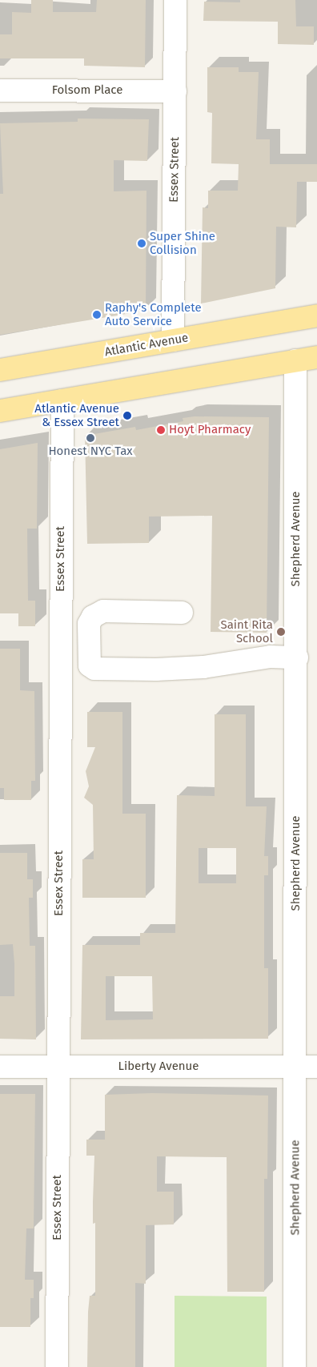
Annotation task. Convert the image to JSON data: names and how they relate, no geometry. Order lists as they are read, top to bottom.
{
  "streets": {
    "main road": ["Atlantic Avenue"],
    "street": [
      "Folsom Place",
      "Essex Street",
      "Shepherd Avenue",
      "Liberty Avenue"
    ]
  },
  "crossings": [
    ["Folsom Place", "Essex Street"],
    ["Essex Street", "Atlantic Avenue"],
    ["Essex Street", "Liberty Avenue"],
    ["Shepherd Avenue", "Liberty Avenue"]
  ],
  "places": [
    "Super Shine Collision",
    "Raphy's Complete Auto Service",
    "Atlantic Avenue & Essex Street",
    "Hoyt Pharmacy",
    "Honest NYC Tax",
    "Saint Rita School"
  ]
}
